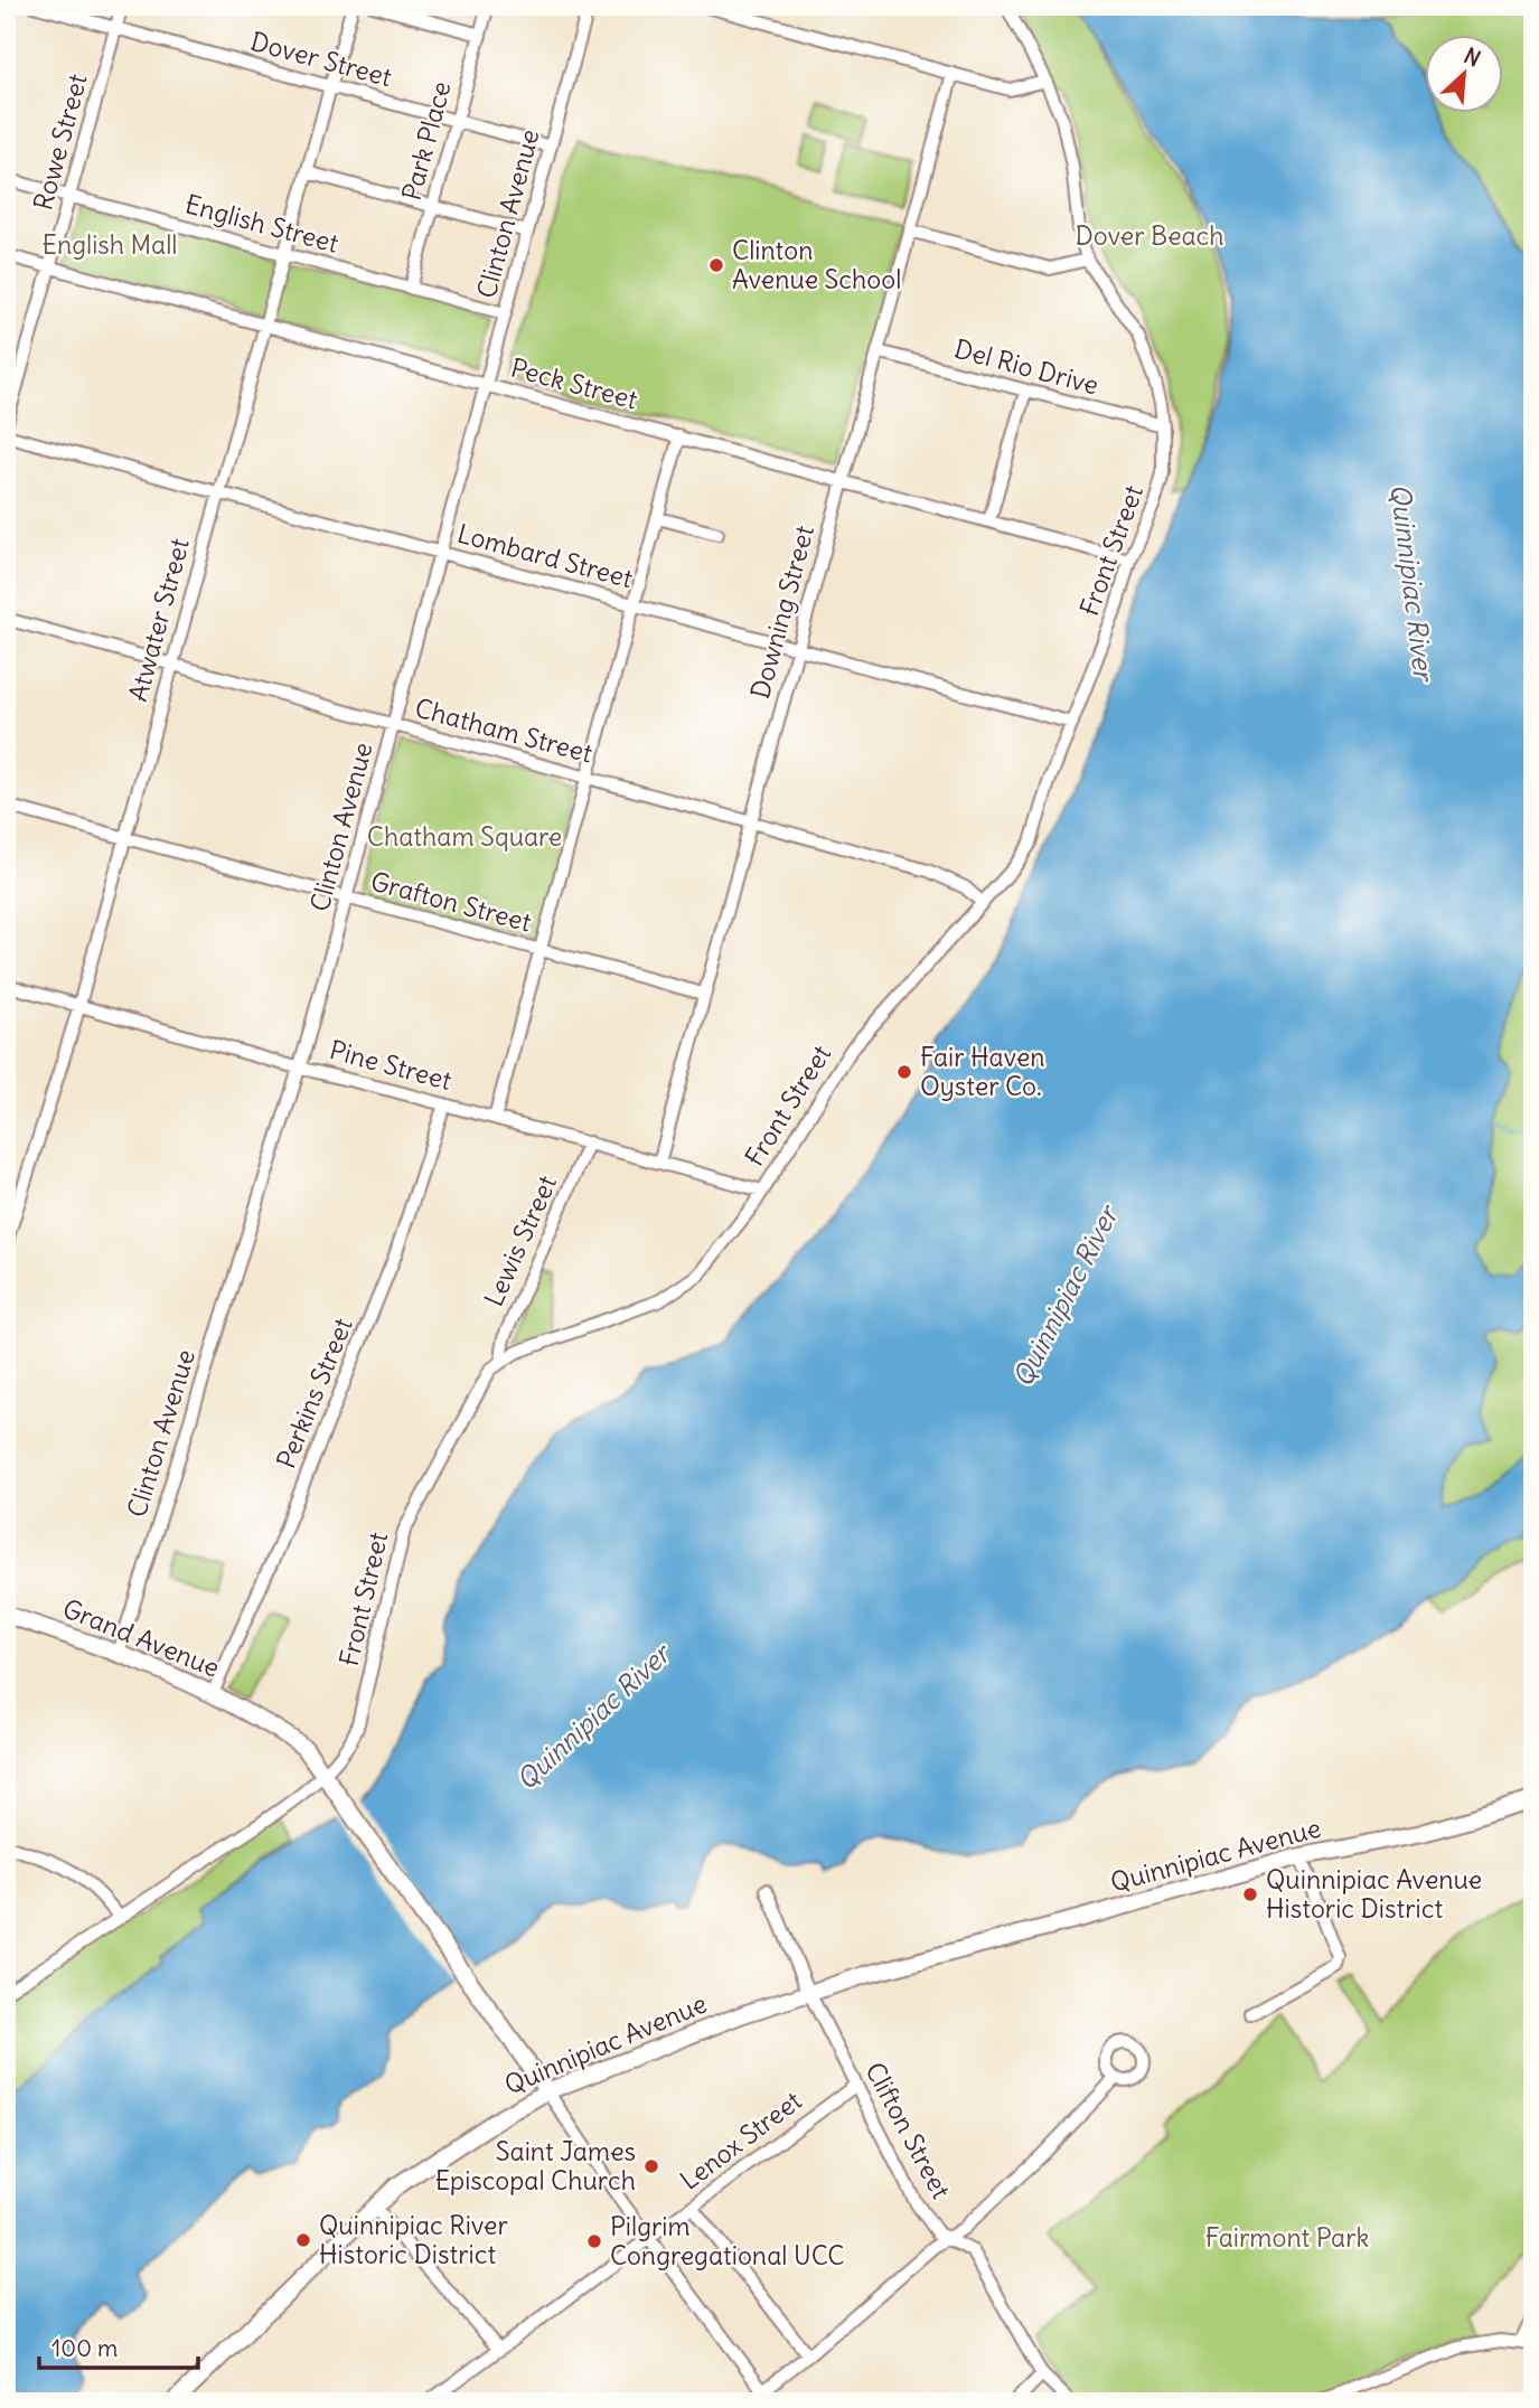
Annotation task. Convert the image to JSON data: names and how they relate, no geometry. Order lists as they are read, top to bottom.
{
  "streets": {
    "main road": ["Grand Avenue", "Quinnipiac Avenue"],
    "street": [
      "Dover Street",
      "Park Place",
      "Rowe Street",
      "Clinton Avenue",
      "English Street",
      "Del Rio Drive",
      "Peck Street",
      "Front Street",
      "Lombard Street",
      "Downing Street",
      "Atwater Street",
      "Chatham Street",
      "Grafton Street",
      "Pine Street",
      "Lewis Street",
      "Perkins Street",
      "Clifton Street",
      "Lenox Street"
    ]
  },
  "crossings": [
    ["Dover Street", "Park Place"],
    ["Dover Street", "Rowe Street"],
    ["Dover Street", "Clinton Avenue"],
    ["Dover Street", "Atwater Street"],
    ["Park Place", "English Street"],
    ["Rowe Street", "English Street"],
    ["Rowe Street", "Peck Street"],
    ["Clinton Avenue", "English Street"],
    ["Clinton Avenue", "Peck Street"],
    ["Clinton Avenue", "Lombard Street"],
    ["Clinton Avenue", "Chatham Street"],
    ["Clinton Avenue", "Grafton Street"],
    ["Clinton Avenue", "Pine Street"],
    ["Clinton Avenue", "Grand Avenue"],
    ["English Street", "Atwater Street"],
    ["Del Rio Drive", "Front Street"],
    ["Del Rio Drive", "Downing Street"],
    ["Peck Street", "Front Street"],
    ["Peck Street", "Downing Street"],
    ["Peck Street", "Atwater Street"],
    ["Front Street", "Lombard Street"],
    ["Front Street", "Chatham Street"],
    ["Front Street", "Pine Street"],
    ["Front Street", "Lewis Street"],
    ["Front Street", "Grand Avenue"],
    ["Lombard Street", "Downing Street"],
    ["Lombard Street", "Atwater Street"],
    ["Downing Street", "Chatham Street"],
    ["Downing Street", "Grafton Street"],
    ["Downing Street", "Pine Street"],
    ["Atwater Street", "Chatham Street"],
    ["Atwater Street", "Grafton Street"],
    ["Atwater Street", "Pine Street"],
    ["Pine Street", "Lewis Street"],
    ["Pine Street", "Perkins Street"],
    ["Perkins Street", "Grand Avenue"],
    ["Grand Avenue", "Quinnipiac Avenue"],
    ["Quinnipiac Avenue", "Clifton Street"],
    ["Clifton Street", "Lenox Street"]
  ],
  "water": ["Quinnipiac River"],
  "parks": [
    "Dover Beach",
    "English Mall",
    "Chatham Square",
    "Fairmont Park"
  ],
  "places": [
    "Clinton Avenue School",
    "Fair Haven Oyster Co.",
    "Quinnipiac Avenue Historic District",
    "Saint James Episcopal Church",
    "Quinnipiac River Historic District",
    "Pilgrim Congregational UCC"
  ],
  "scale_bar": "100 m",
  "north": "top right"
}
